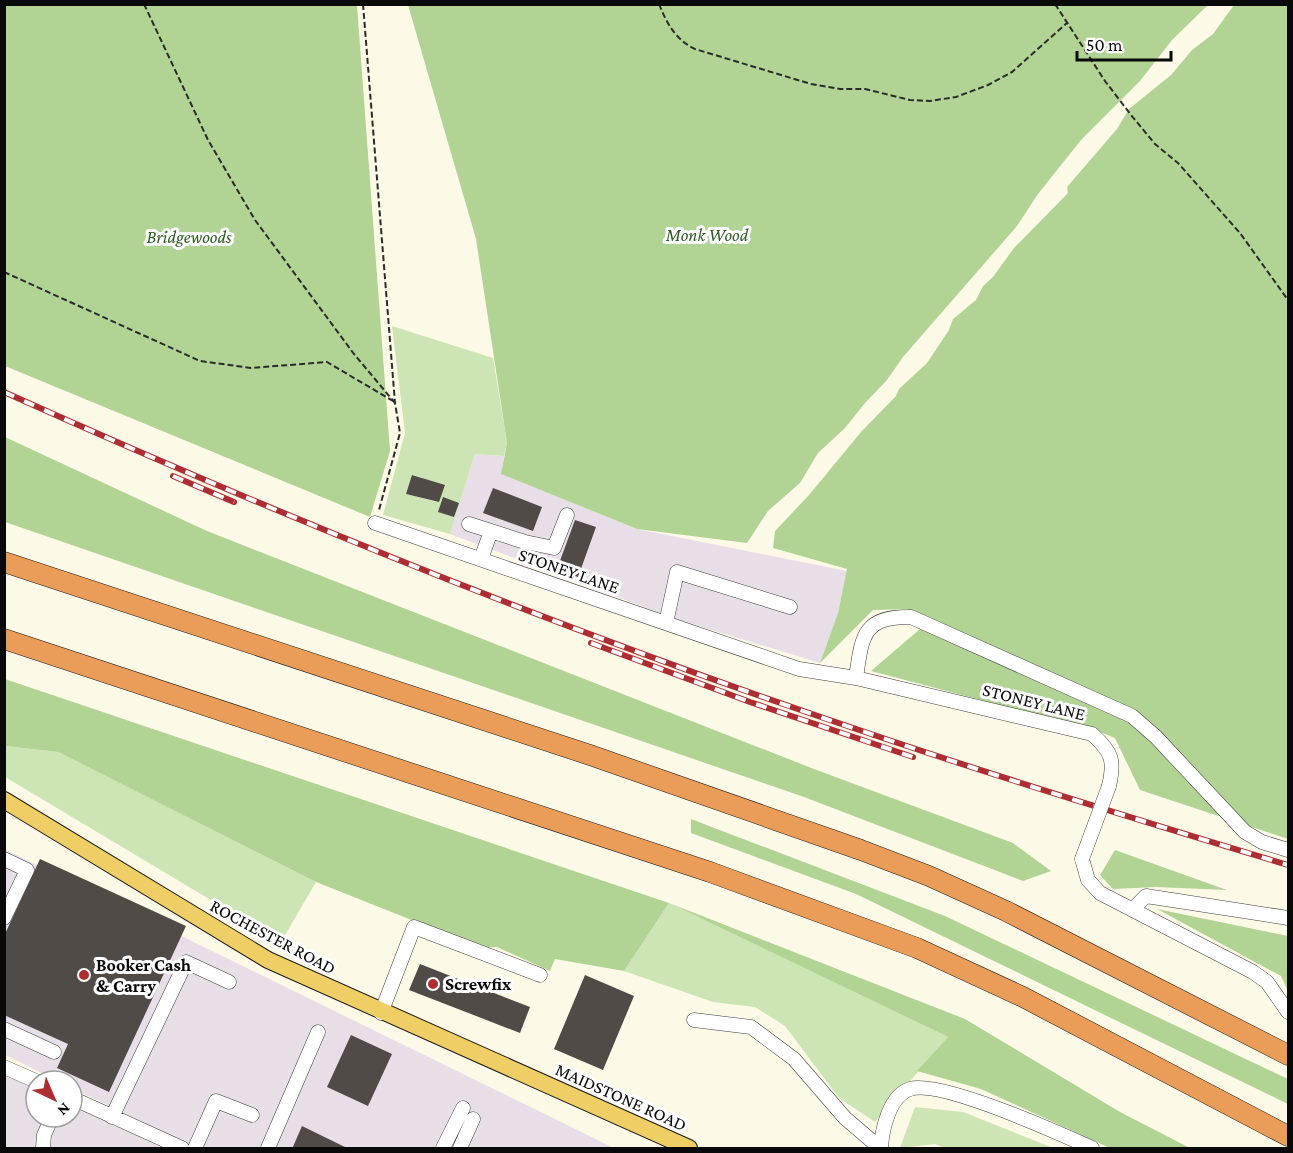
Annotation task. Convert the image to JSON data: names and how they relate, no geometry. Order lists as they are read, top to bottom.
{
  "streets": {
    "main road": ["ROCHESTER ROAD", "MAIDSTONE ROAD"],
    "street": ["STONEY LANE"]
  },
  "crossings": [
    ["ROCHESTER ROAD", "MAIDSTONE ROAD"]
  ],
  "parks": ["Monk Wood", "Bridgewoods"],
  "places": ["Booker Cash & Carry", "Screwfix"],
  "scale_bar": "50 m",
  "north": "bottom right"
}
